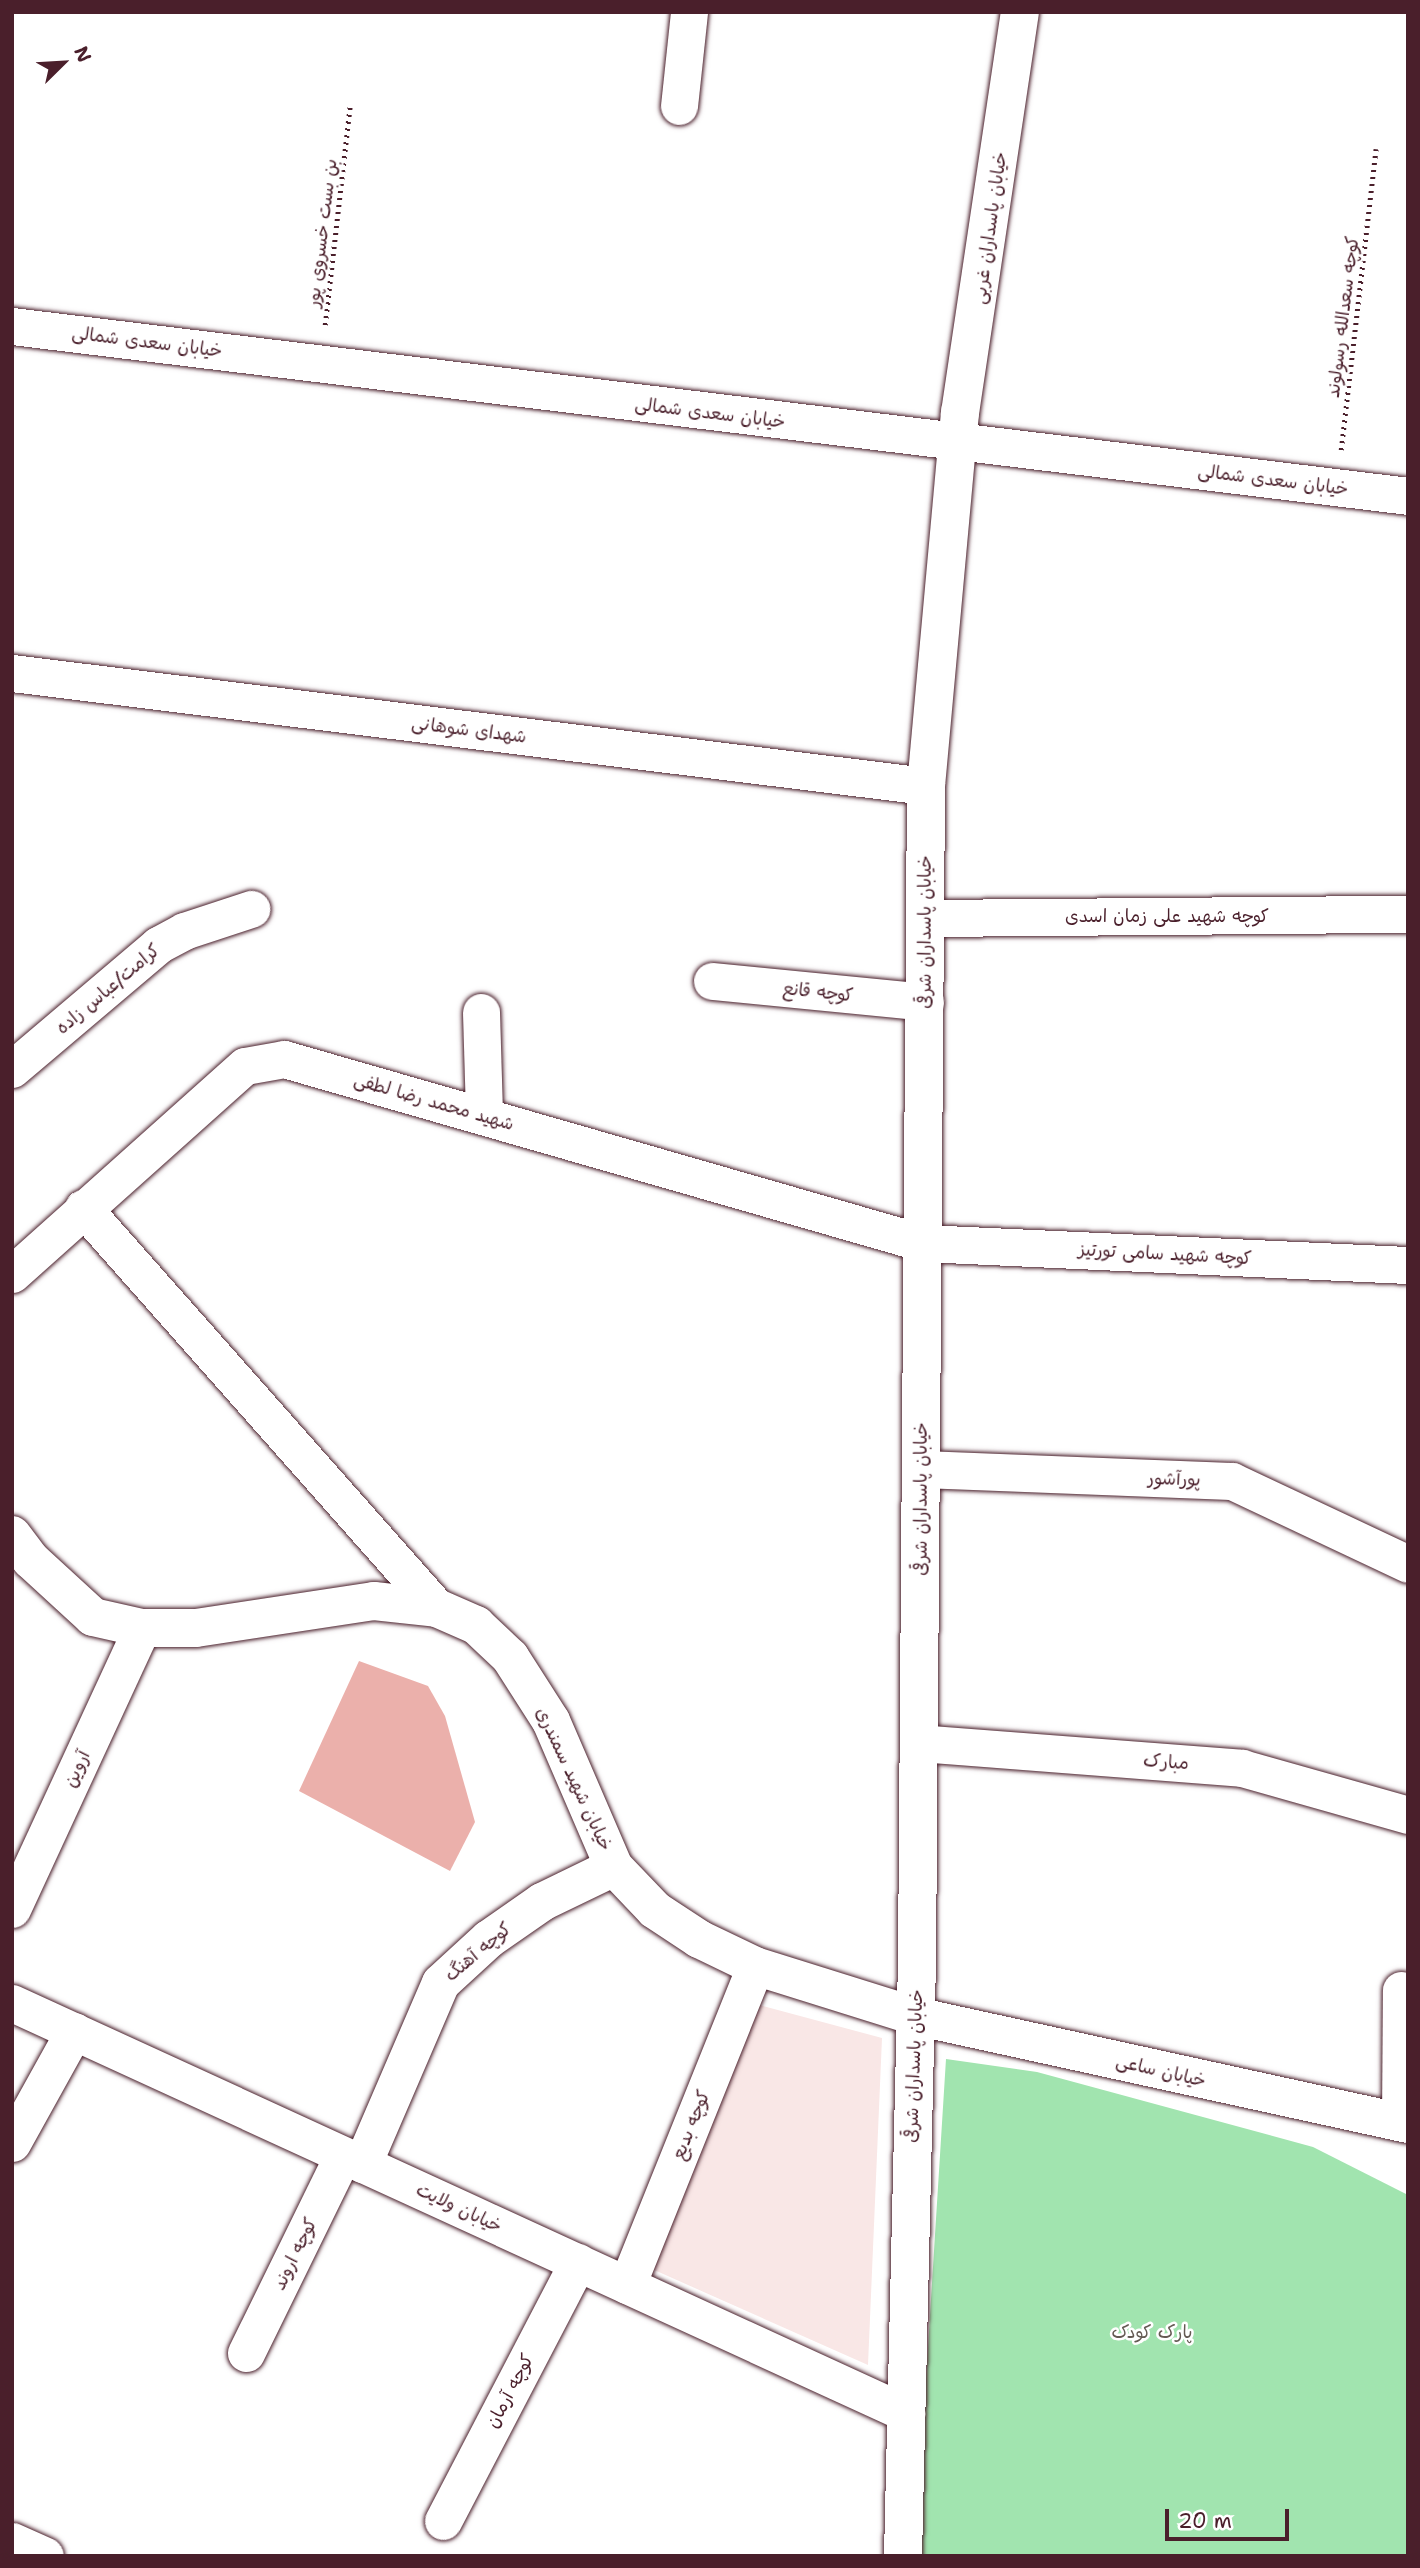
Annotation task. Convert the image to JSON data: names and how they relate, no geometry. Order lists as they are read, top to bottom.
{
  "streets": {
    "street": [
      "خیابان پاسداران غربی",
      "خیابان سعدی شمالی",
      "شهدای شوهانی",
      "کوچه شهید علی زمان اسدی",
      "خیابان پاسداران شرقی",
      "کرامت/عباس زاده",
      "کوچه قانع",
      "شهید محمد رضا لطفی",
      "کوچه شهید سامی تورتیز",
      "پورآشور",
      "مبارک",
      "آروین",
      "خیابان شهید سمندری",
      "کوچه آهنگ",
      "خیابان ساعی",
      "کوچه بدیع",
      "خیابان ولایت",
      "کوچه اروند",
      "کوچه آرمان"
    ],
    "path": ["بن بست خسروی پور", "کوچه سعدالله رسولوند"]
  },
  "crossings": [
    ["خیابان پاسداران غربی", "خیابان سعدی شمالی"],
    ["خیابان پاسداران غربی", "خیابان پاسداران شرقی"],
    ["بن بست خسروی پور", "خیابان سعدی شمالی"],
    ["کوچه سعدالله رسولوند", "خیابان سعدی شمالی"],
    ["خیابان سعدی شمالی", "خیابان پاسداران شرقی"],
    ["شهدای شوهانی", "خیابان پاسداران شرقی"],
    ["کوچه شهید علی زمان اسدی", "خیابان پاسداران شرقی"],
    ["خیابان پاسداران شرقی", "کوچه قانع"],
    ["خیابان پاسداران شرقی", "شهید محمد رضا لطفی"],
    ["خیابان پاسداران شرقی", "کوچه شهید سامی تورتیز"],
    ["خیابان پاسداران شرقی", "پورآشور"],
    ["خیابان پاسداران شرقی", "مبارک"],
    ["خیابان پاسداران شرقی", "خیابان شهید سمندری"],
    ["خیابان پاسداران شرقی", "خیابان ساعی"],
    ["خیابان پاسداران شرقی", "خیابان ولایت"],
    ["شهید محمد رضا لطفی", "کوچه شهید سامی تورتیز"],
    ["آروین", "خیابان شهید سمندری"],
    ["خیابان شهید سمندری", "کوچه آهنگ"],
    ["خیابان شهید سمندری", "خیابان ساعی"],
    ["خیابان شهید سمندری", "کوچه بدیع"],
    ["کوچه آهنگ", "خیابان ولایت"],
    ["کوچه آهنگ", "کوچه اروند"],
    ["کوچه بدیع", "خیابان ولایت"],
    ["خیابان ولایت", "کوچه اروند"],
    ["خیابان ولایت", "کوچه آرمان"]
  ],
  "parks": ["پارک کودک"],
  "scale_bar": "20 m",
  "north": "top right"
}
